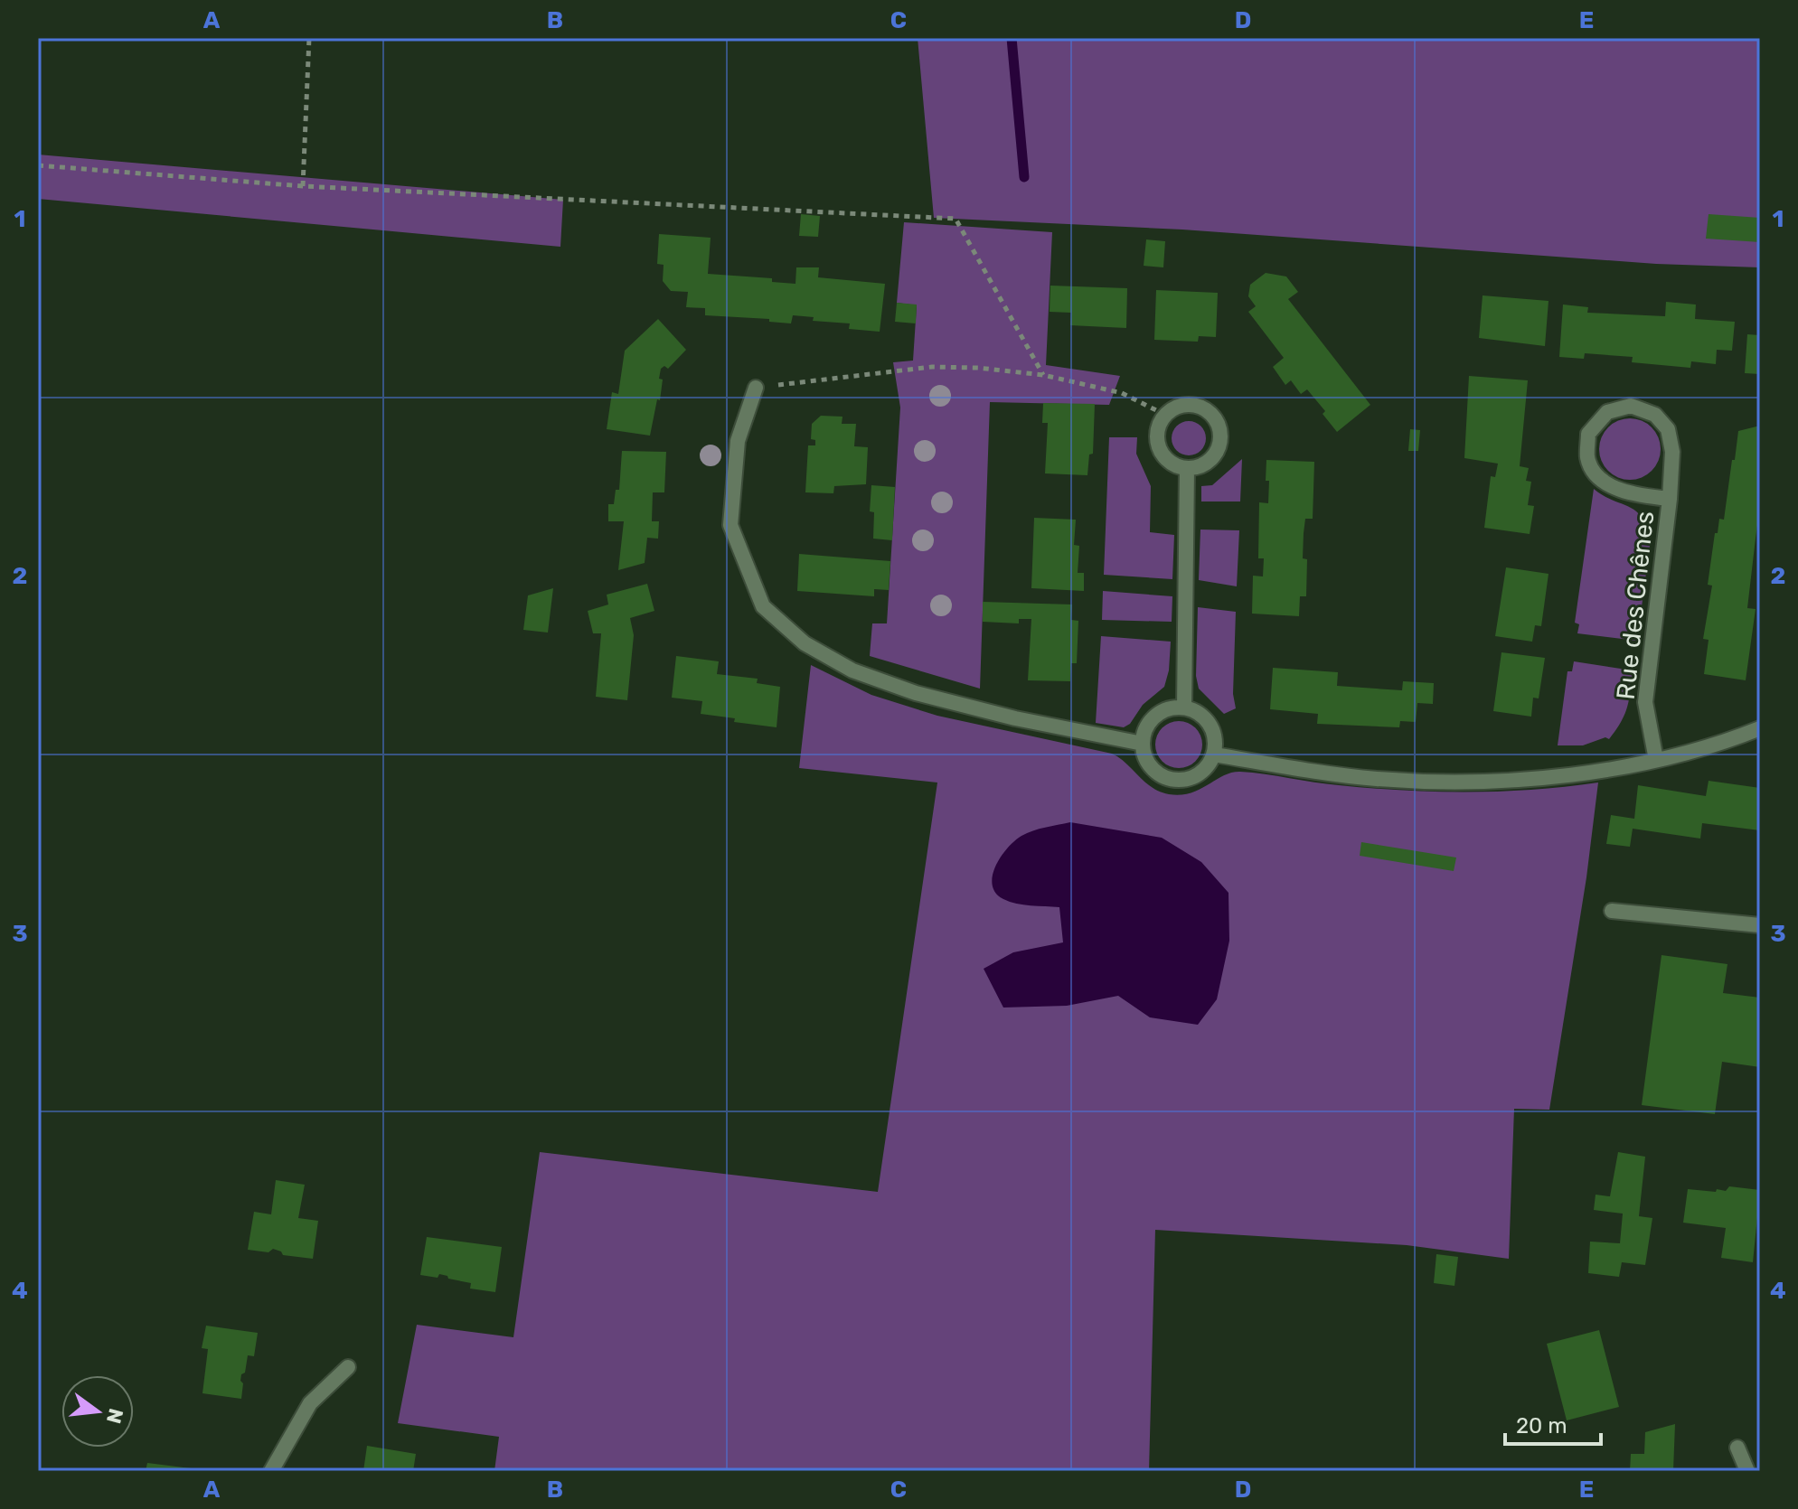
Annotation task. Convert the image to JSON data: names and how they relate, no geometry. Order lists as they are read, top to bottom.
{
  "streets": {
    "street": ["Rue des Chênes"]
  },
  "scale_bar": "20 m",
  "north": "right",
  "grid": {
    "columns": [
      "A",
      "B",
      "C",
      "D",
      "E"
    ],
    "rows": [
      "1",
      "2",
      "3",
      "4"
    ]
  }
}
